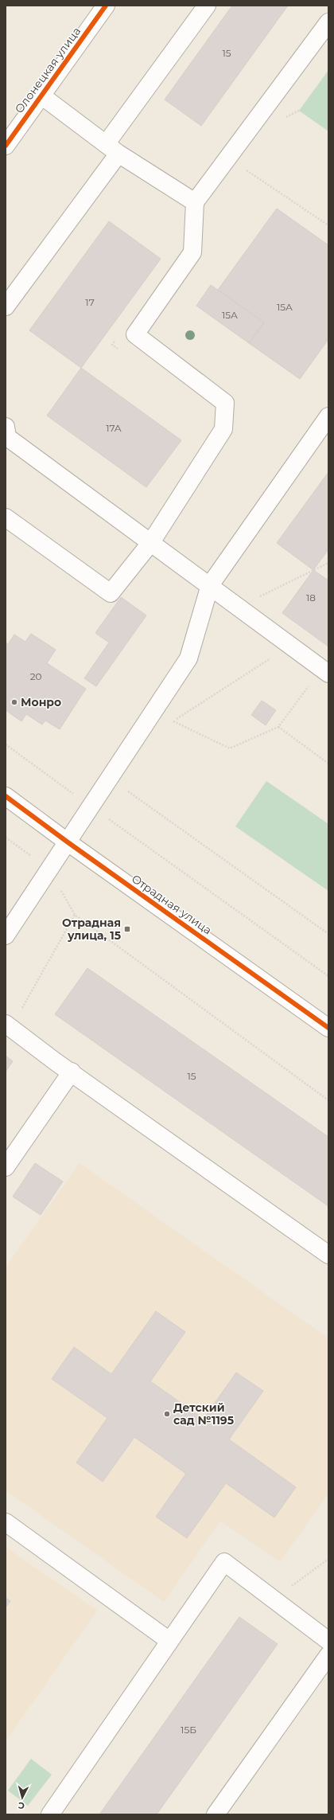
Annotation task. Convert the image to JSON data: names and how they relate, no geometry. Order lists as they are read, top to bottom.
{
  "streets": {
    "street": ["Олонецкая улица", "Отрадная улица"]
  },
  "places": {
    "other": ["Монро", "Детский сад №1195"],
    "transit": ["Отрадная улица, 15"]
  },
  "house_numbers": [
    "15",
    "17",
    "15А",
    "15А",
    "17А",
    "18",
    "20",
    "15",
    "15Б"
  ],
  "north": "bottom"
}
